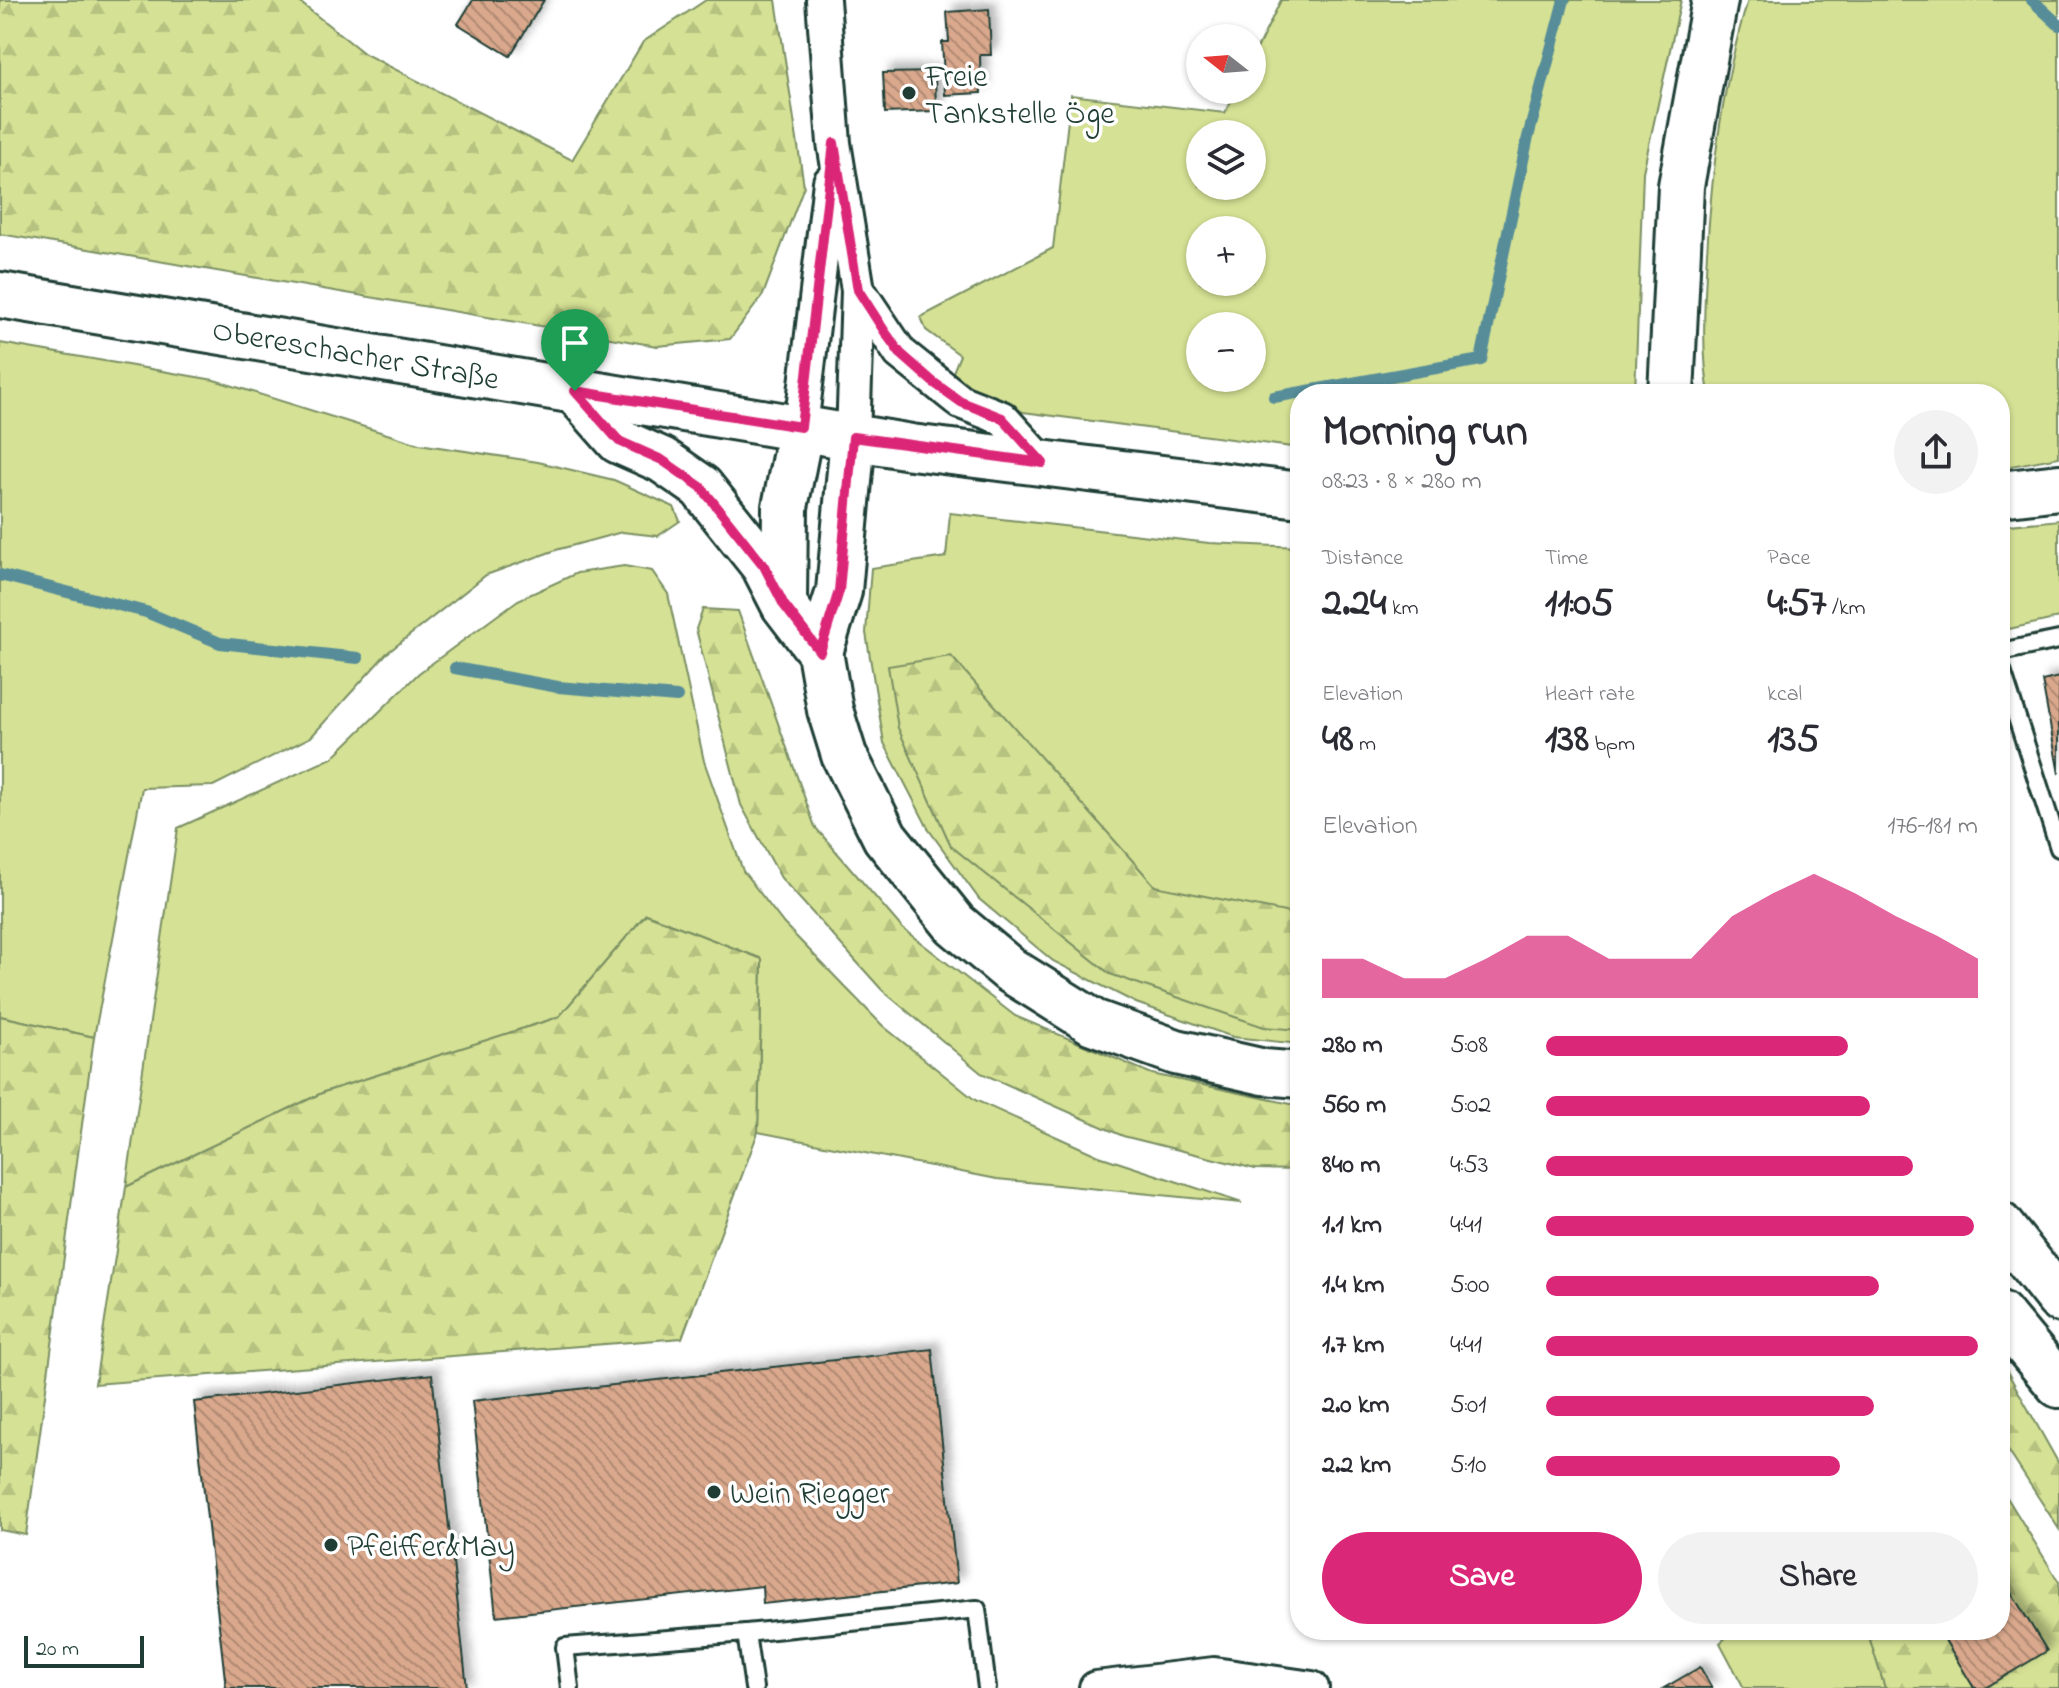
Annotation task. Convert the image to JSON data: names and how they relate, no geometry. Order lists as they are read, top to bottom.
{
  "streets": {
    "street": ["Obereschacher Straße"]
  },
  "places": ["Freie Tankstelle Öge", "Wein Riegger", "Pfeiffer&May"],
  "scale_bar": "20 m",
  "north": "left",
  "page": {
    "map_buttons": ["+", "−"],
    "heading": ["Morning run", "08:23 · 8 × 280 m"],
    "stats": [
      ["Distance", "2.24 km"],
      ["Time", "11:05"],
      ["Pace", "4:57 /km"],
      ["Elevation", "48 m"],
      ["Heart rate", "138 bpm"],
      ["kcal", "135"]
    ],
    "chart": ["Elevation", "176–181 m"],
    "list": [
      {
        "name": "280 m",
        "note": "5:08"
      },
      {
        "name": "560 m",
        "note": "5:02"
      },
      {
        "name": "840 m",
        "note": "4:53"
      },
      {
        "name": "1.1 km",
        "note": "4:41"
      },
      {
        "name": "1.4 km",
        "note": "5:00"
      },
      {
        "name": "1.7 km",
        "note": "4:41"
      },
      {
        "name": "2.0 km",
        "note": "5:01"
      },
      {
        "name": "2.2 km",
        "note": "5:10"
      }
    ],
    "buttons": ["Save", "Share"],
    "scale": "20 m"
  }
}
